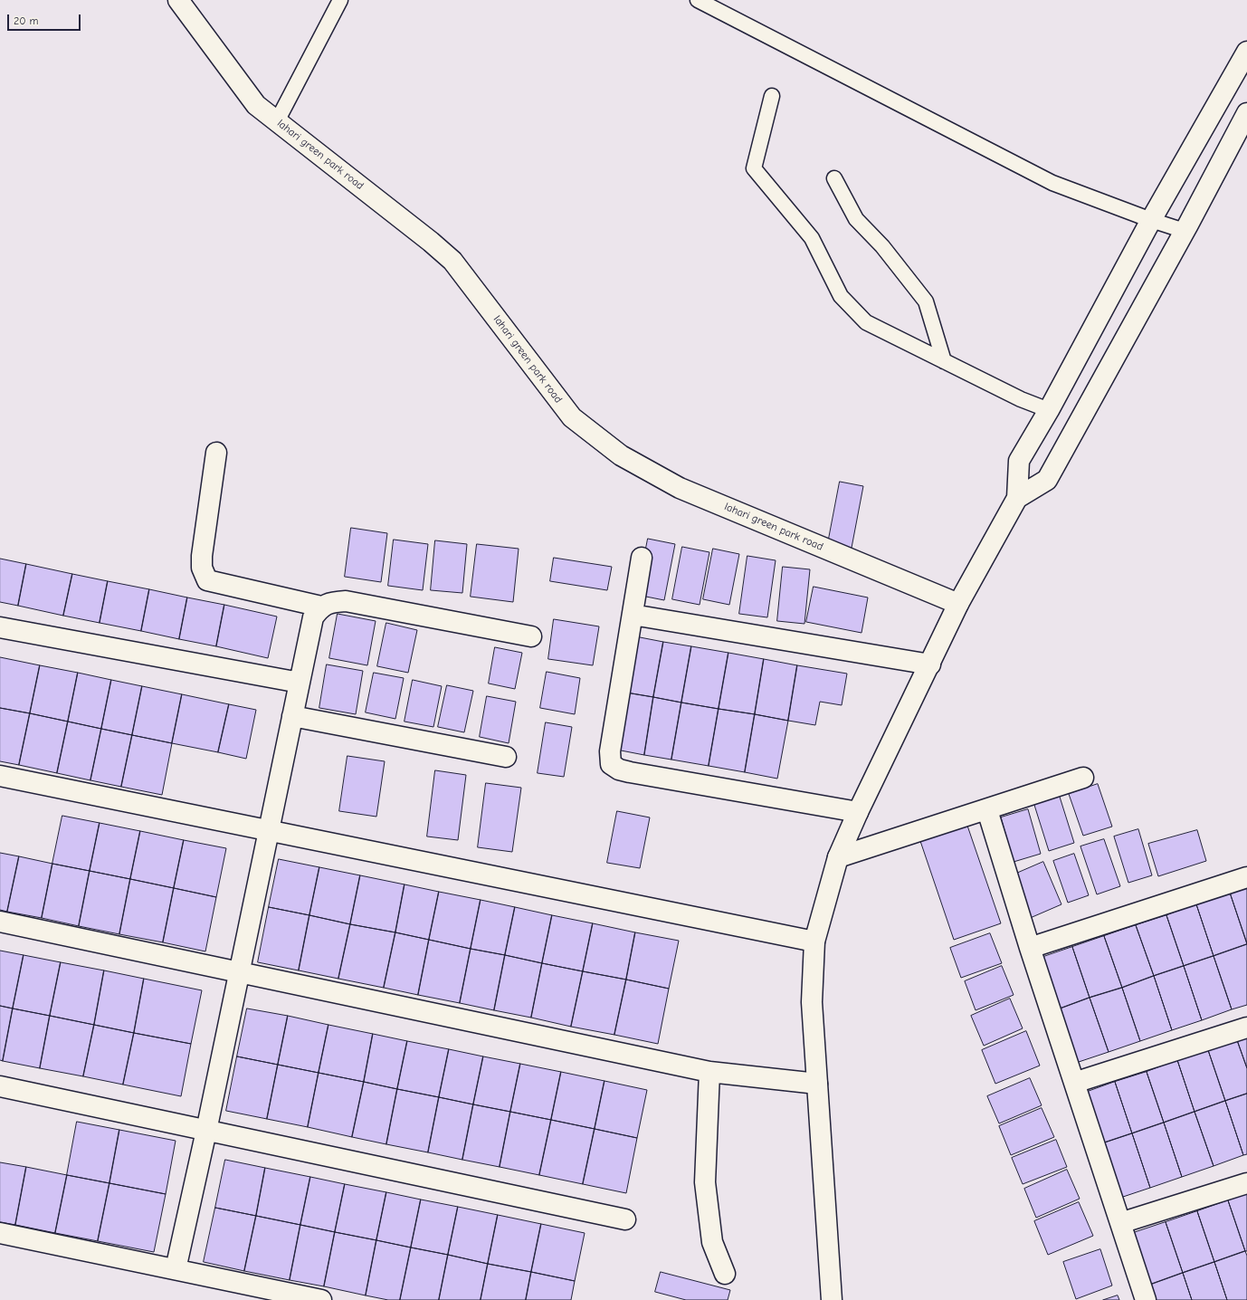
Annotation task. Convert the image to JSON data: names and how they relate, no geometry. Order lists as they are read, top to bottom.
{
  "streets": {
    "street": ["lahari green park road"]
  },
  "scale_bar": "20 m"
}
